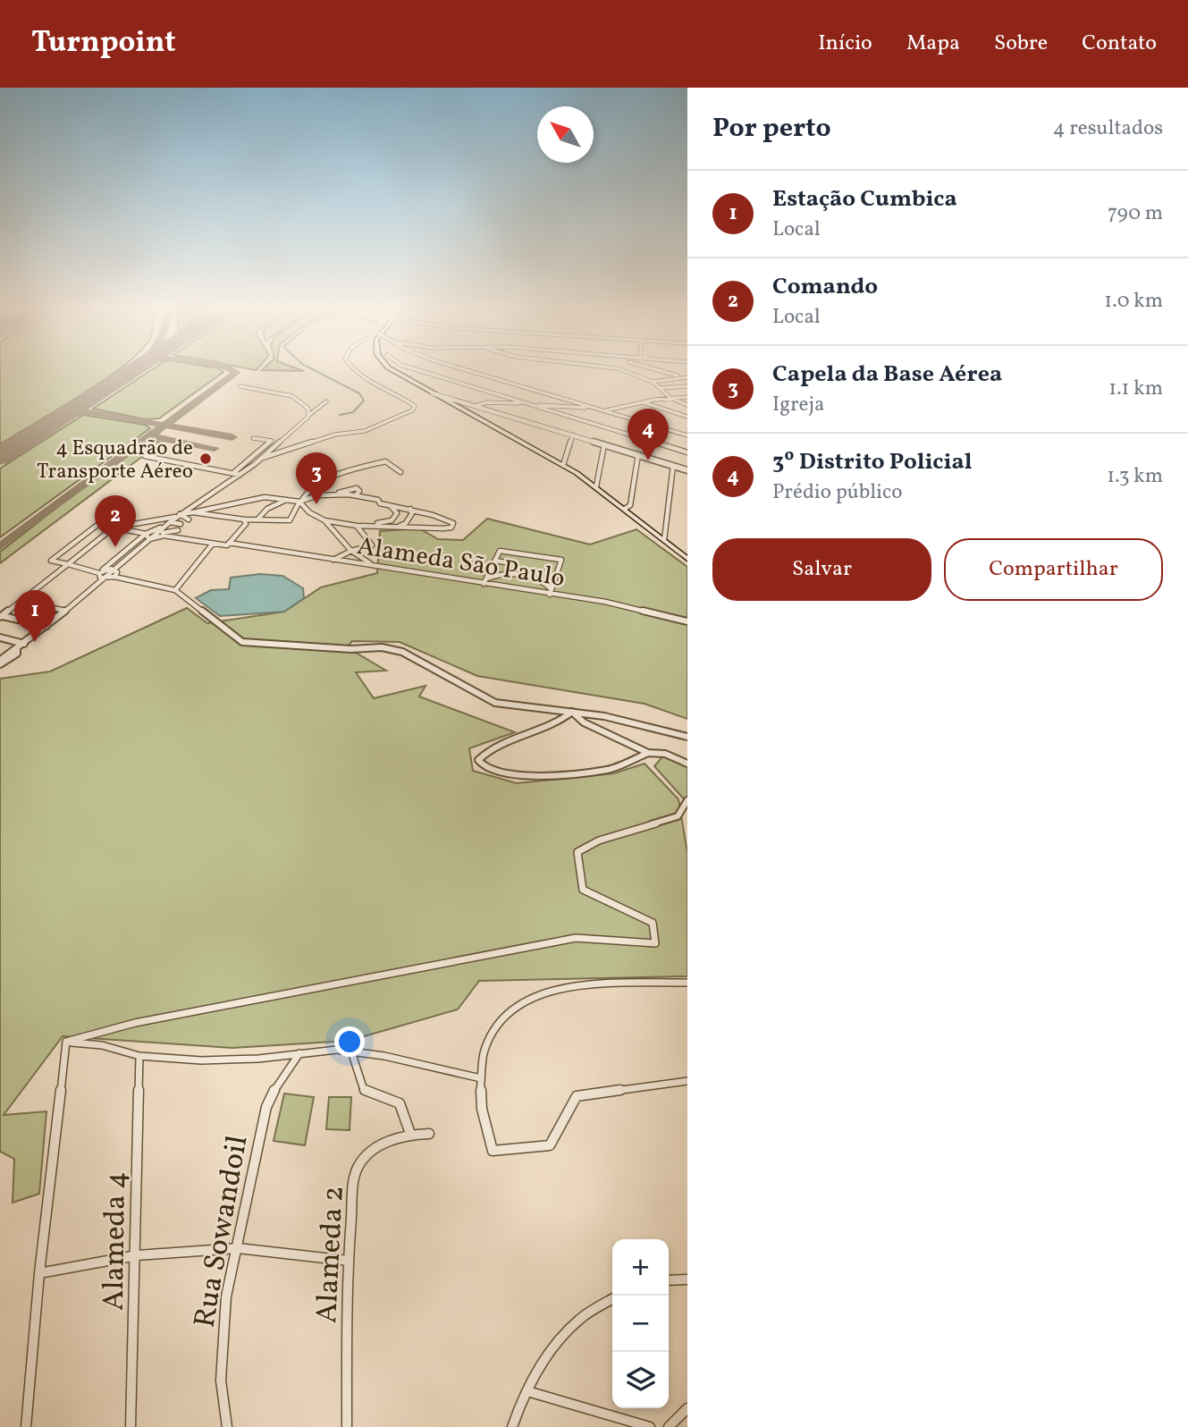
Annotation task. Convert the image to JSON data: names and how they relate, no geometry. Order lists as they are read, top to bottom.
{
  "streets": {
    "street": [
      "Alameda São Paulo",
      "Rua Sowandoil",
      "Alameda 4",
      "Alameda 2"
    ]
  },
  "places": ["4 Esquadrão de Transporte Aéreo"],
  "north": "top left",
  "page": {
    "header": "Turnpoint",
    "nav": [
      "Início",
      "Mapa",
      "Sobre",
      "Contato"
    ],
    "heading": ["Por perto", "4 resultados"],
    "list": [
      {
        "mark": "1",
        "name": "Estação Cumbica",
        "note": "Local",
        "value": "790 m"
      },
      {
        "mark": "2",
        "name": "Comando",
        "note": "Local",
        "value": "1.0 km"
      },
      {
        "mark": "3",
        "name": "Capela da Base Aérea",
        "note": "Igreja",
        "value": "1.1 km"
      },
      {
        "mark": "4",
        "name": "3º Distrito Policial",
        "note": "Prédio público",
        "value": "1.3 km"
      }
    ],
    "pins": [
      "4",
      "3",
      "2",
      "1"
    ],
    "buttons": ["Salvar", "Compartilhar"],
    "map_buttons": ["+", "−"]
  }
}
